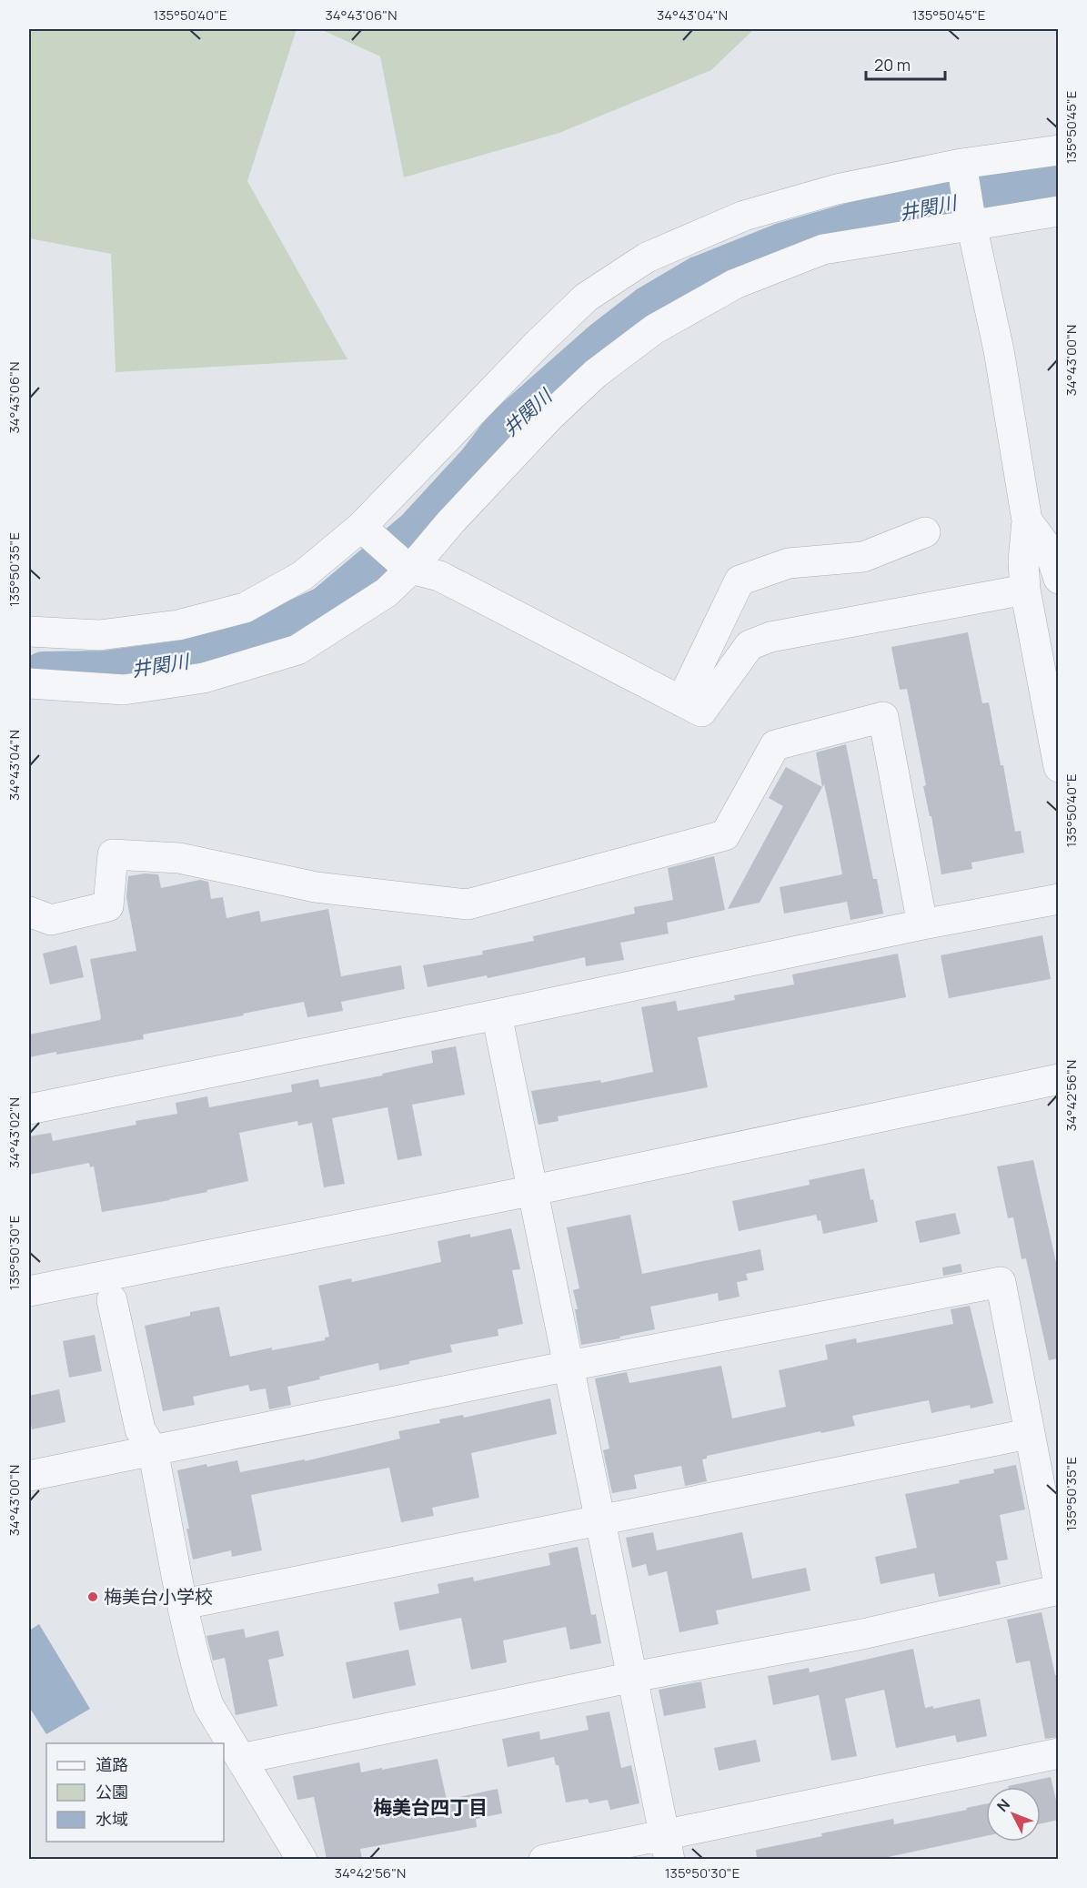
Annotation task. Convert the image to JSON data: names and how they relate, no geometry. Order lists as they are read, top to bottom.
{
  "districts": ["梅美台四丁目"],
  "water": ["井関川"],
  "places": ["梅美台小学校"],
  "legend": ["道路", "公園", "水域"],
  "scale_bar": "20 m",
  "north": "top left",
  "coordinates": [
    "135°50'40\"E",
    "34°43'06\"N",
    "34°43'04\"N",
    "135°50'45\"E",
    "34°43'00\"N",
    "135°50'35\"E",
    "34°42'56\"N",
    "34°43'02\"N",
    "135°50'30\"E"
  ]
}
